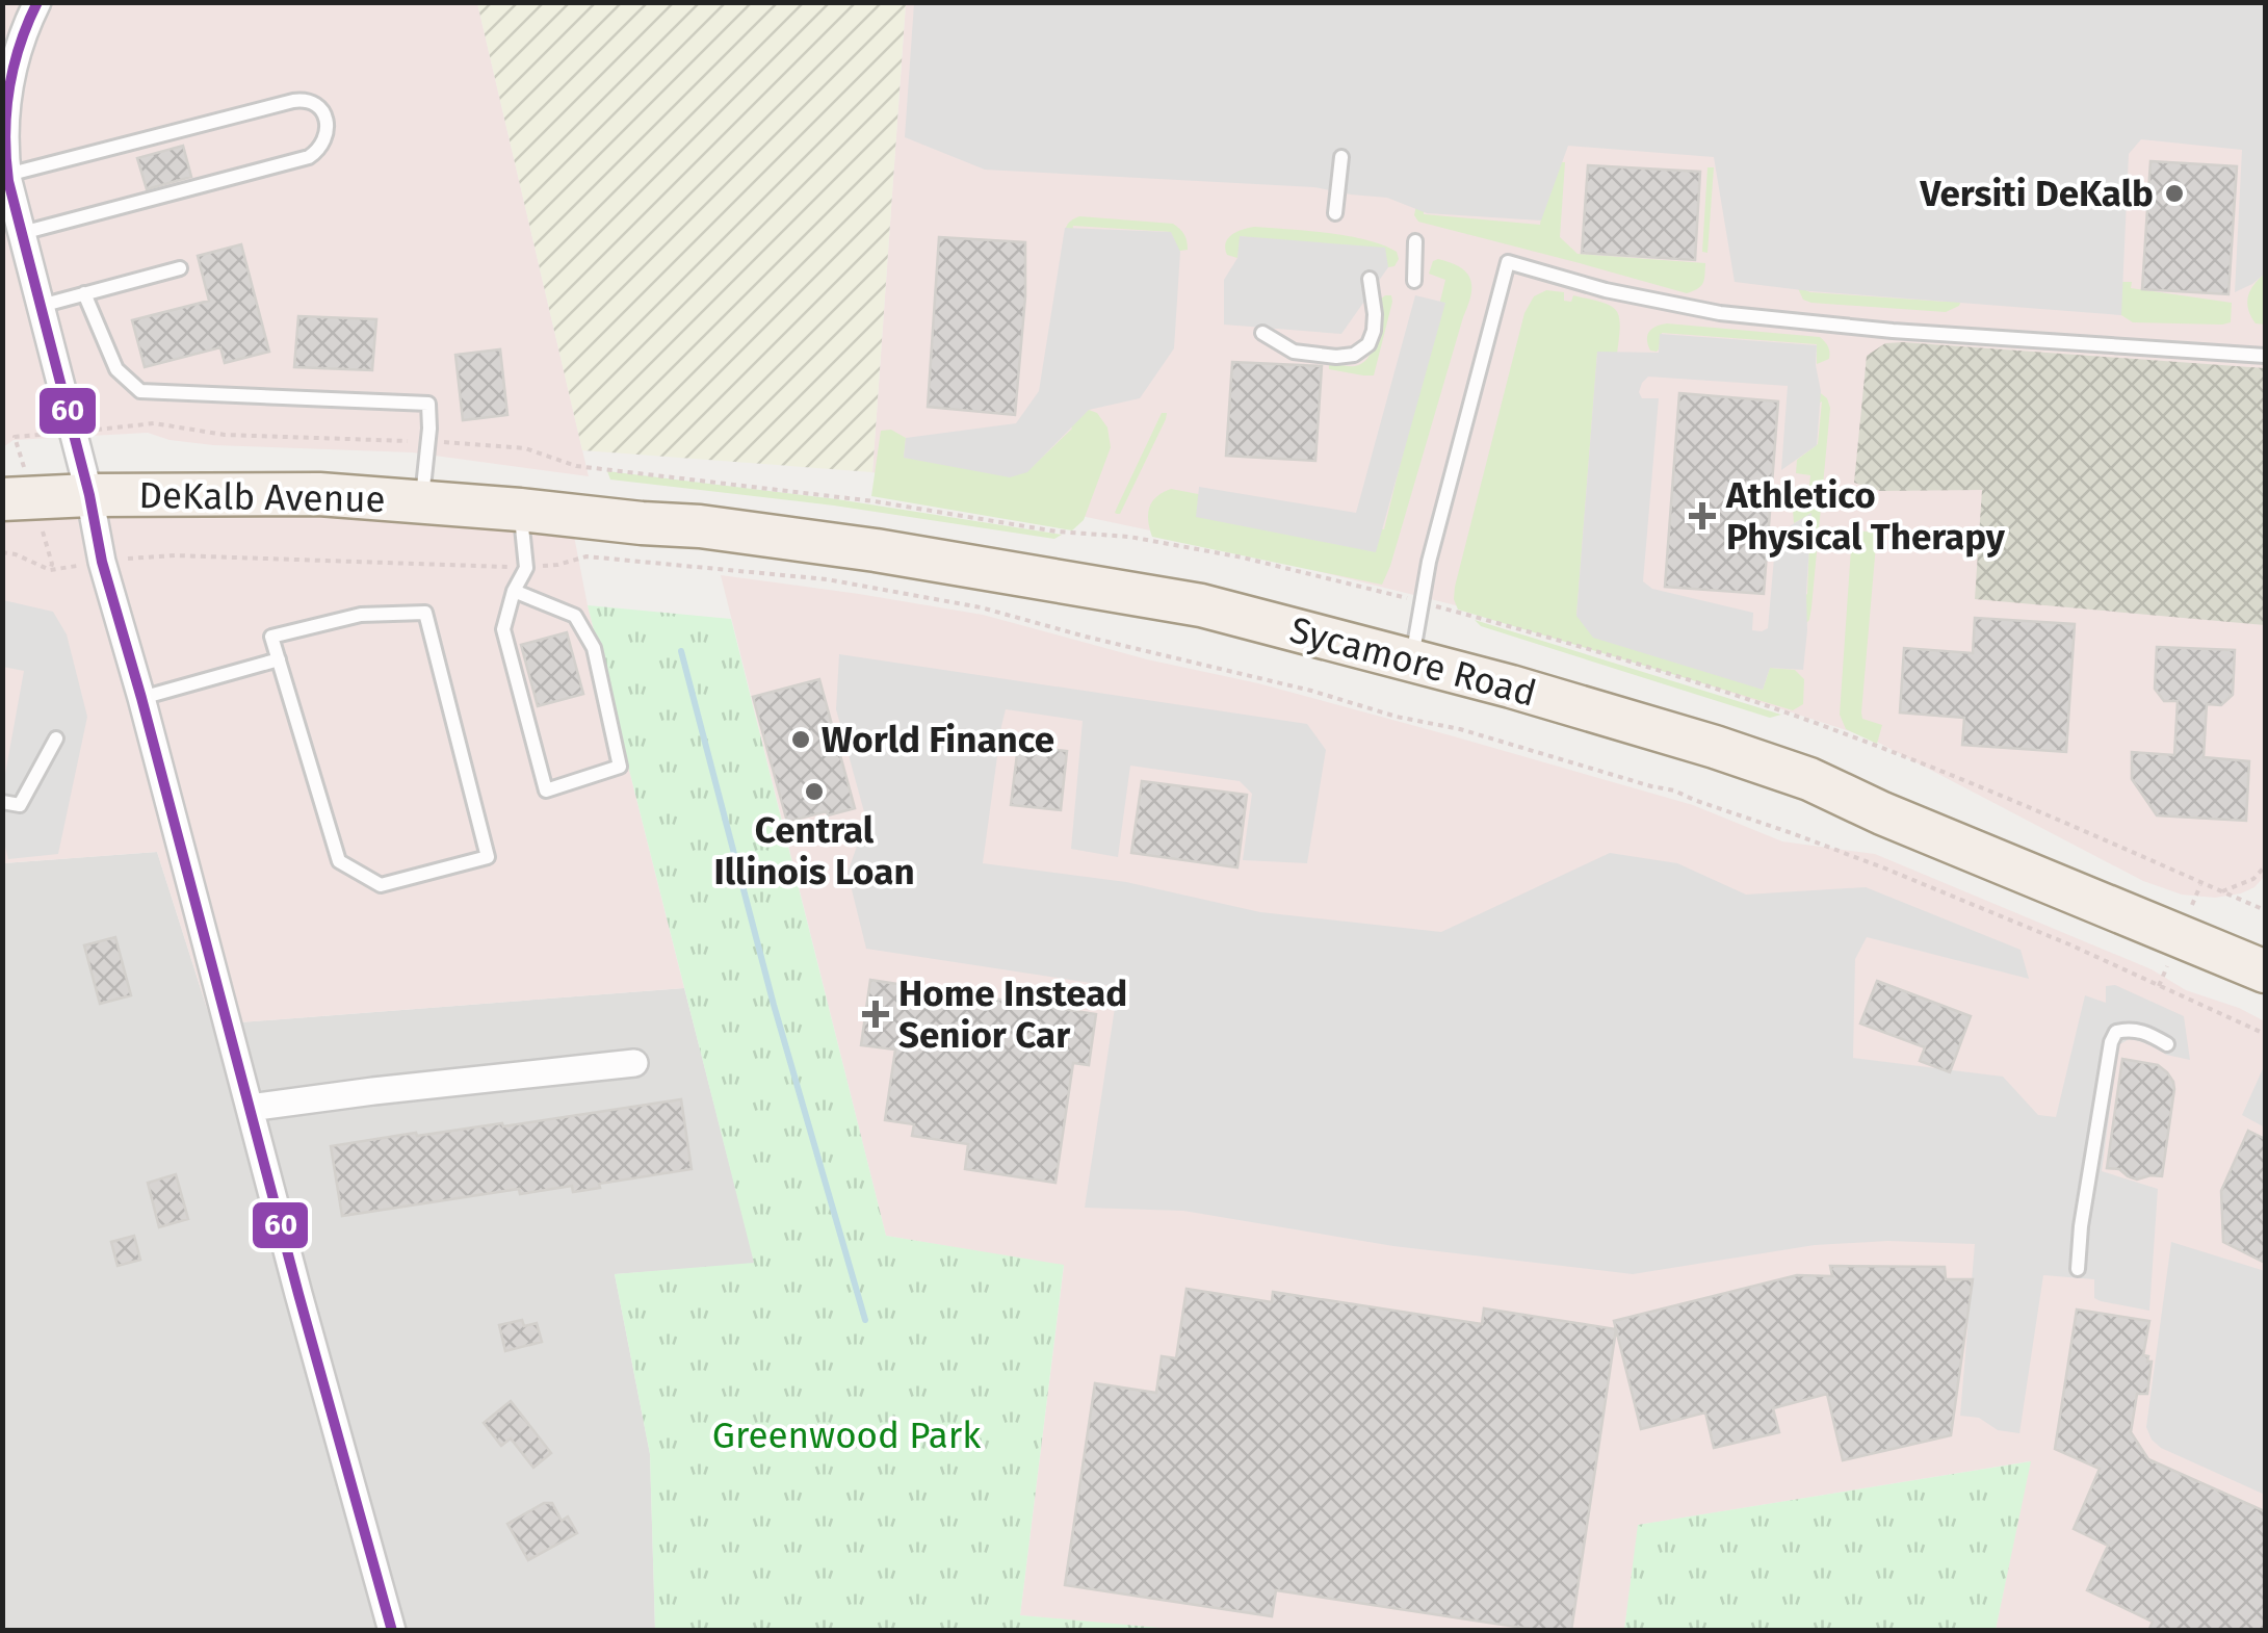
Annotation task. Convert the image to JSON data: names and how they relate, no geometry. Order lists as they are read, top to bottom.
{
  "streets": {
    "main road": ["DeKalb Avenue", "Sycamore Road"]
  },
  "crossings": [
    ["DeKalb Avenue", "Sycamore Road"]
  ],
  "parks": ["Greenwood Park"],
  "places": {
    "other": ["Versiti DeKalb", "World Finance", "Central Illinois Loan"],
    "health": ["Athletico Physical Therapy", "Home Instead Senior Car"]
  },
  "lines": ["transit line 60"]
}
